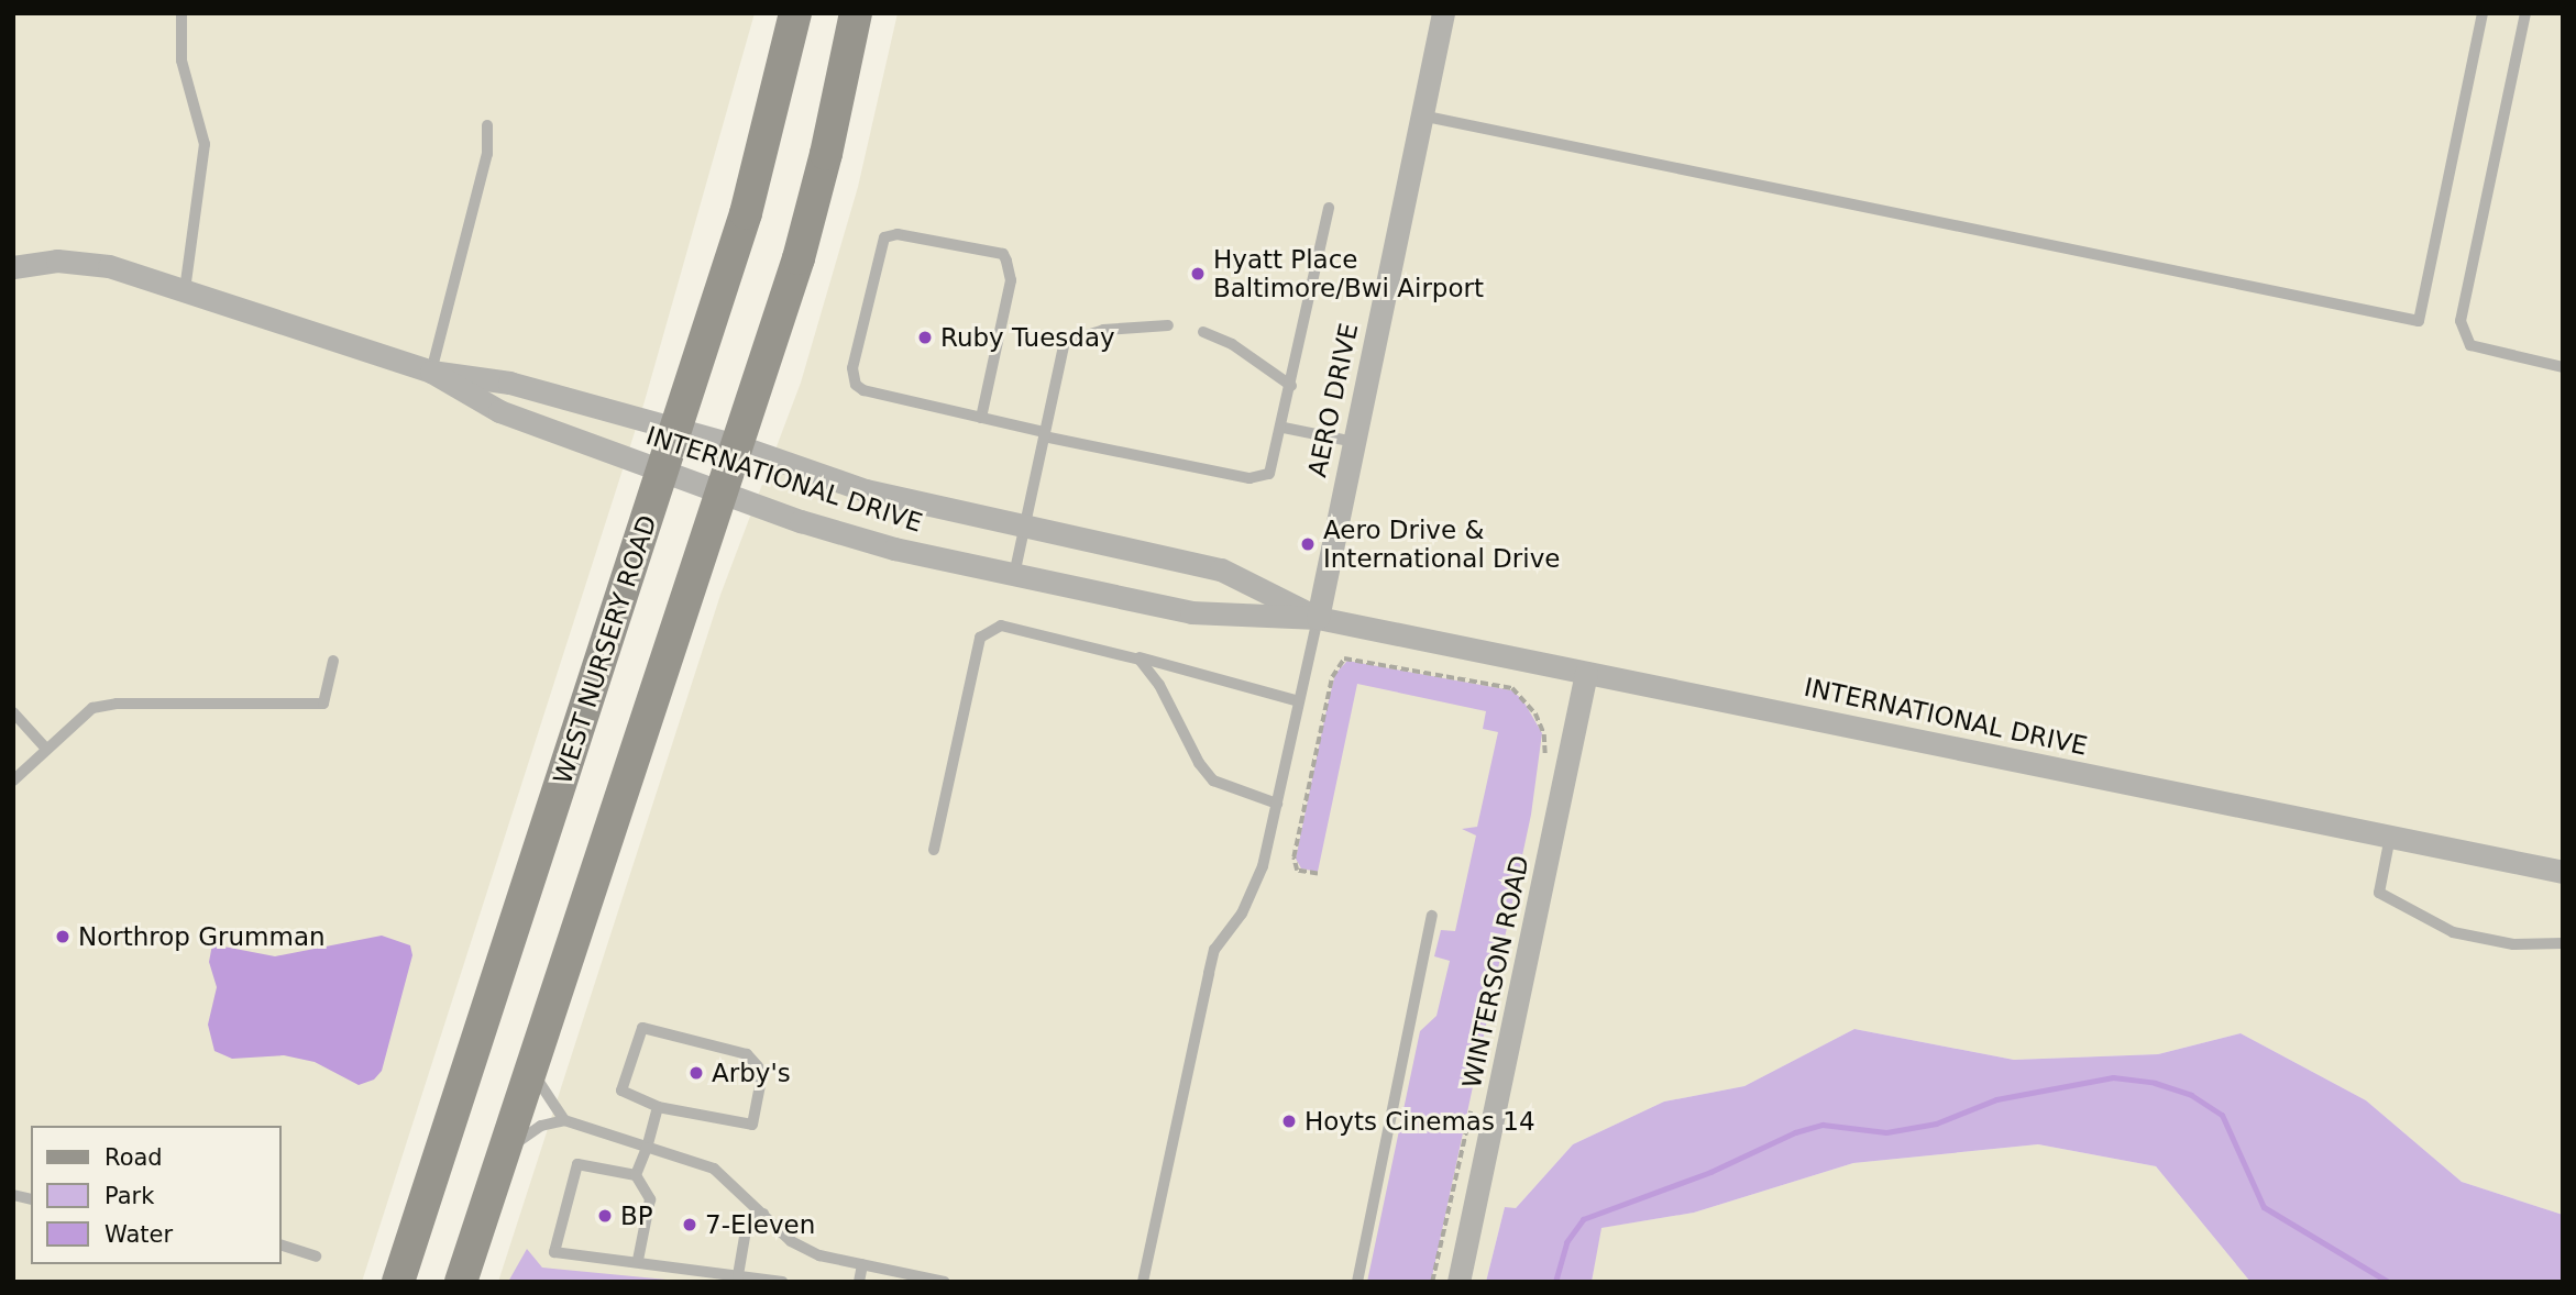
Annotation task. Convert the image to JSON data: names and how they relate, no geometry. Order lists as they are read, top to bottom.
{
  "streets": {
    "main road": ["WEST NURSERY ROAD"],
    "street": ["AERO DRIVE", "INTERNATIONAL DRIVE", "WINTERSON ROAD"]
  },
  "crossings": [
    ["AERO DRIVE", "INTERNATIONAL DRIVE"],
    ["INTERNATIONAL DRIVE", "WEST NURSERY ROAD"],
    ["INTERNATIONAL DRIVE", "WINTERSON ROAD"]
  ],
  "places": [
    "Hyatt Place Baltimore/Bwi Airport",
    "Ruby Tuesday",
    "Aero Drive & International Drive",
    "Northrop Grumman",
    "Arby's",
    "Hoyts Cinemas 14",
    "BP",
    "7-Eleven"
  ],
  "legend": ["Road", "Park", "Water"]
}
